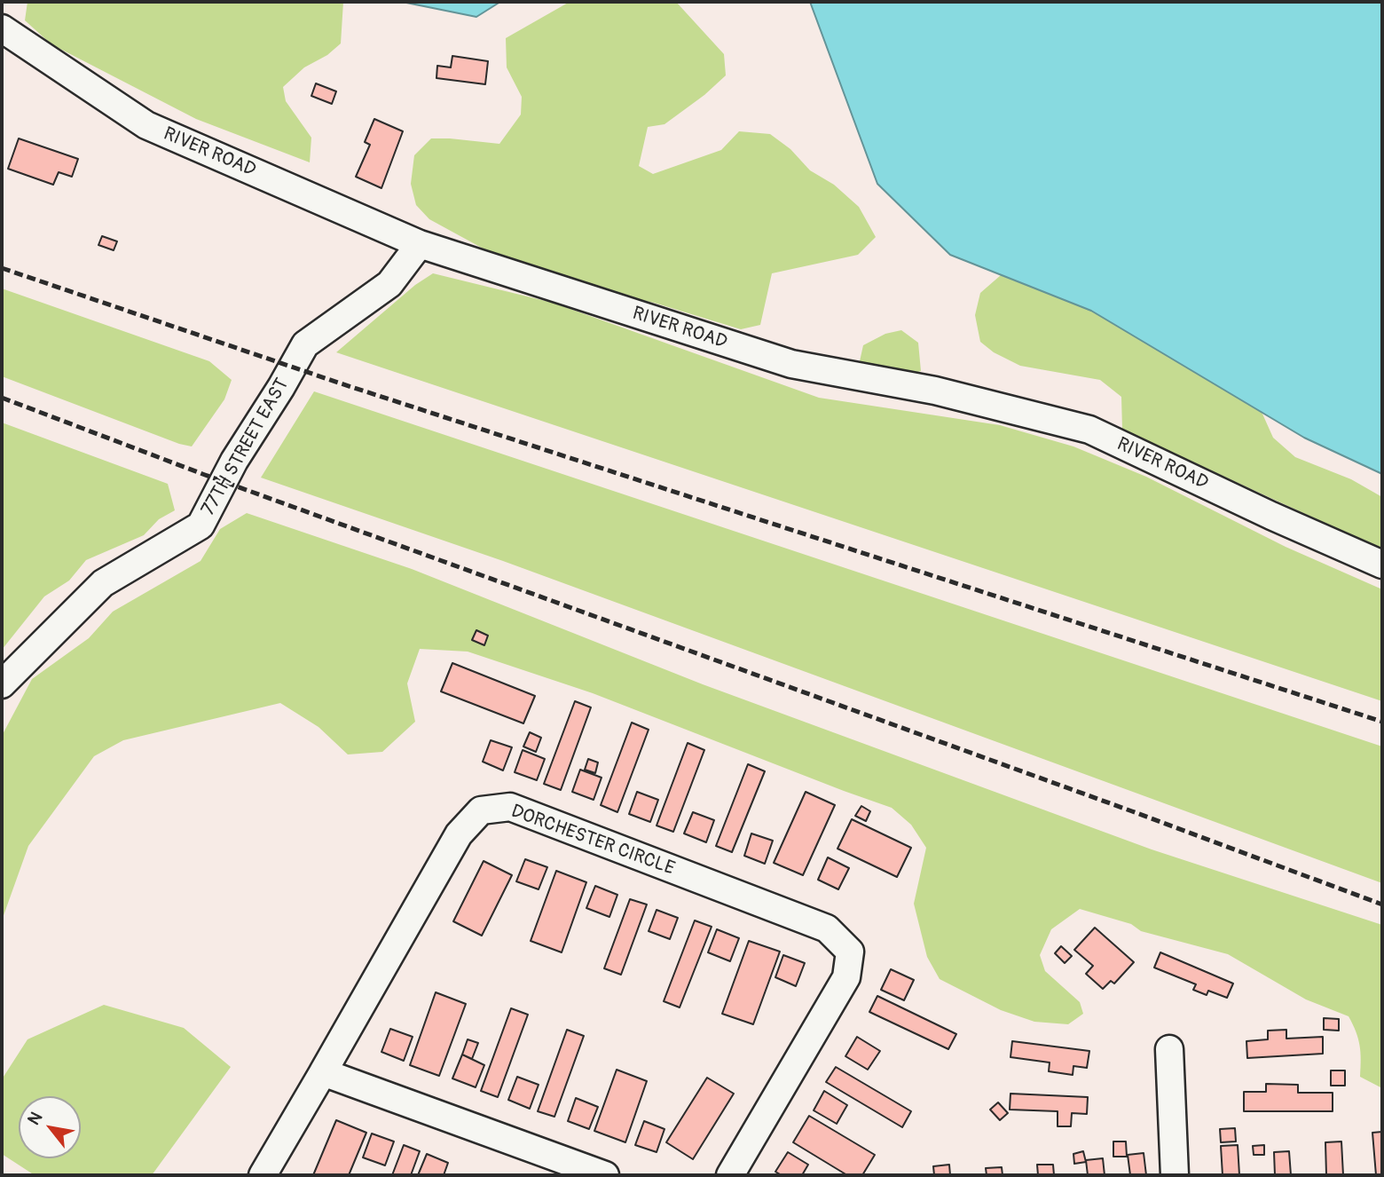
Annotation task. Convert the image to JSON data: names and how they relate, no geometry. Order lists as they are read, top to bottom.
{
  "streets": {
    "street": ["RIVER ROAD", "77TH STREET EAST", "DORCHESTER CIRCLE"]
  },
  "crossings": [
    ["RIVER ROAD", "77TH STREET EAST"]
  ],
  "north": "top left"
}
